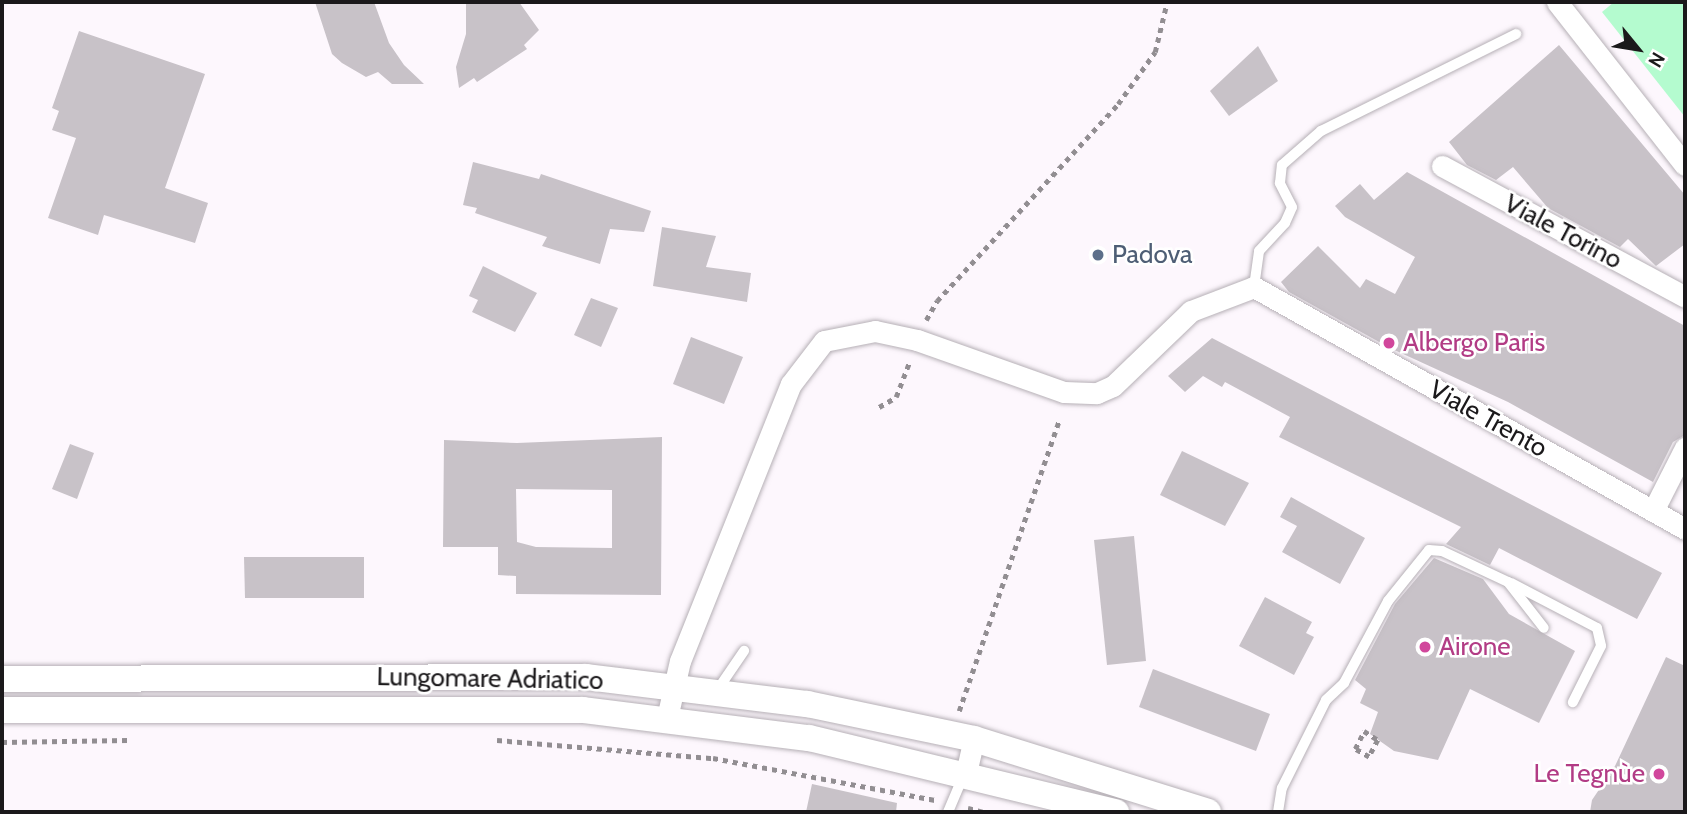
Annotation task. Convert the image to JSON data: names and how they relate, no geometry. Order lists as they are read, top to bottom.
{
  "streets": {
    "street": ["Viale Torino", "Viale Trento", "Lungomare Adriatico"]
  },
  "places": [
    "Padova",
    "Albergo Paris",
    "Airone",
    "Le Tegnùe"
  ],
  "north": "bottom right"
}
